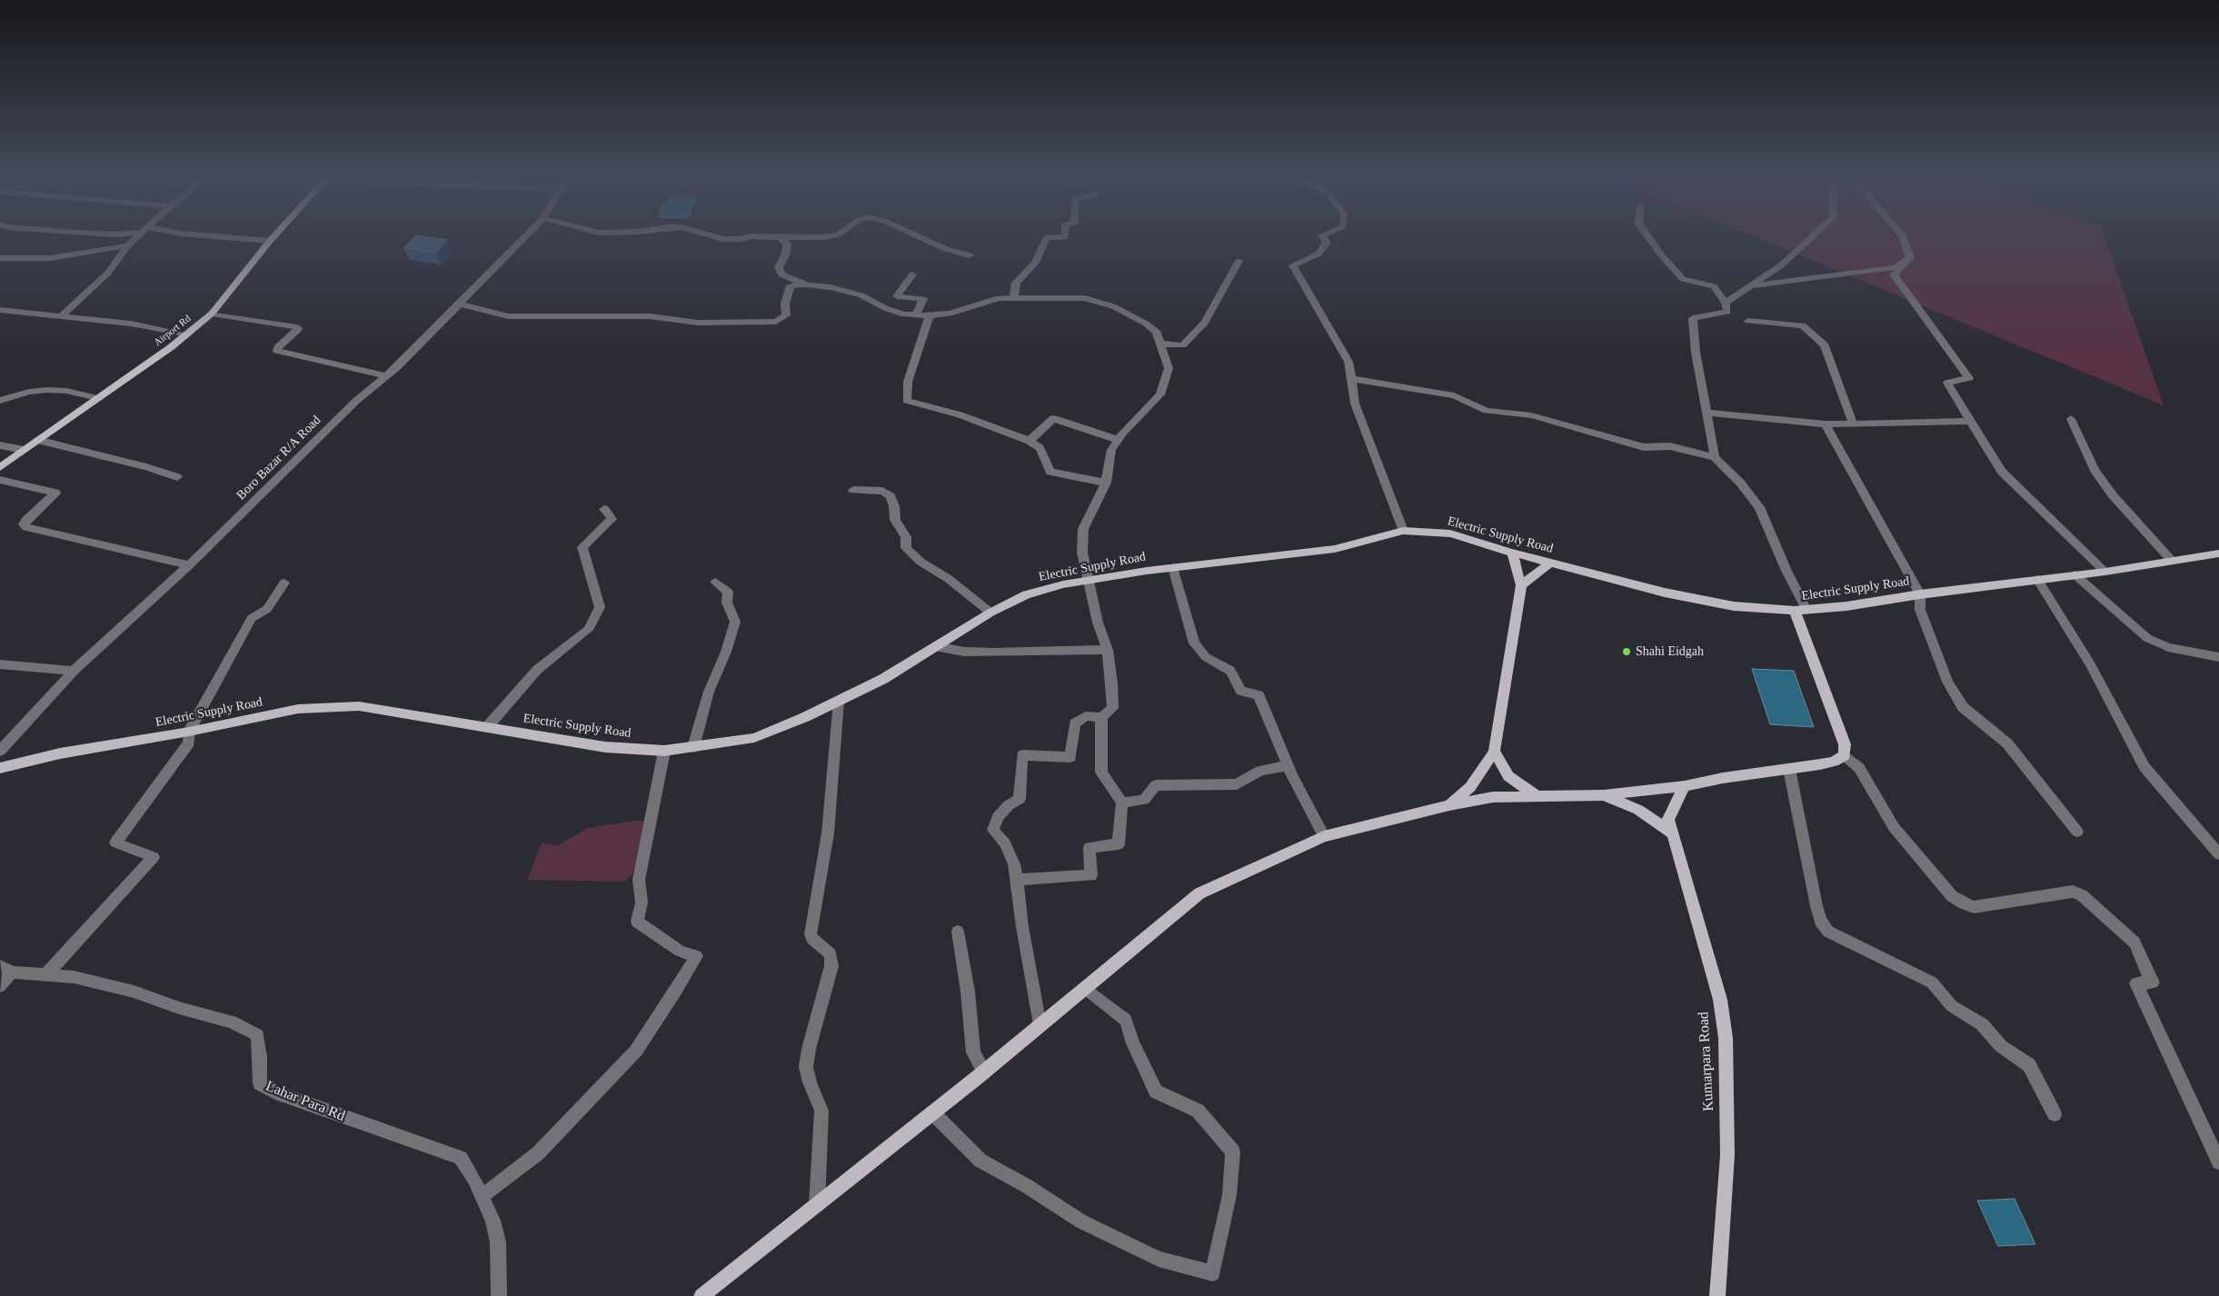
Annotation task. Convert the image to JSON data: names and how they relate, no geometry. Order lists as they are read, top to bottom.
{
  "streets": {
    "main road": ["Airport Rd", "Electric Supply Road", "Kumarpara Road"],
    "street": ["Boro Bazar R/A Road", "Lahar Para Rd"]
  },
  "places": ["Shahi Eidgah"]
}
